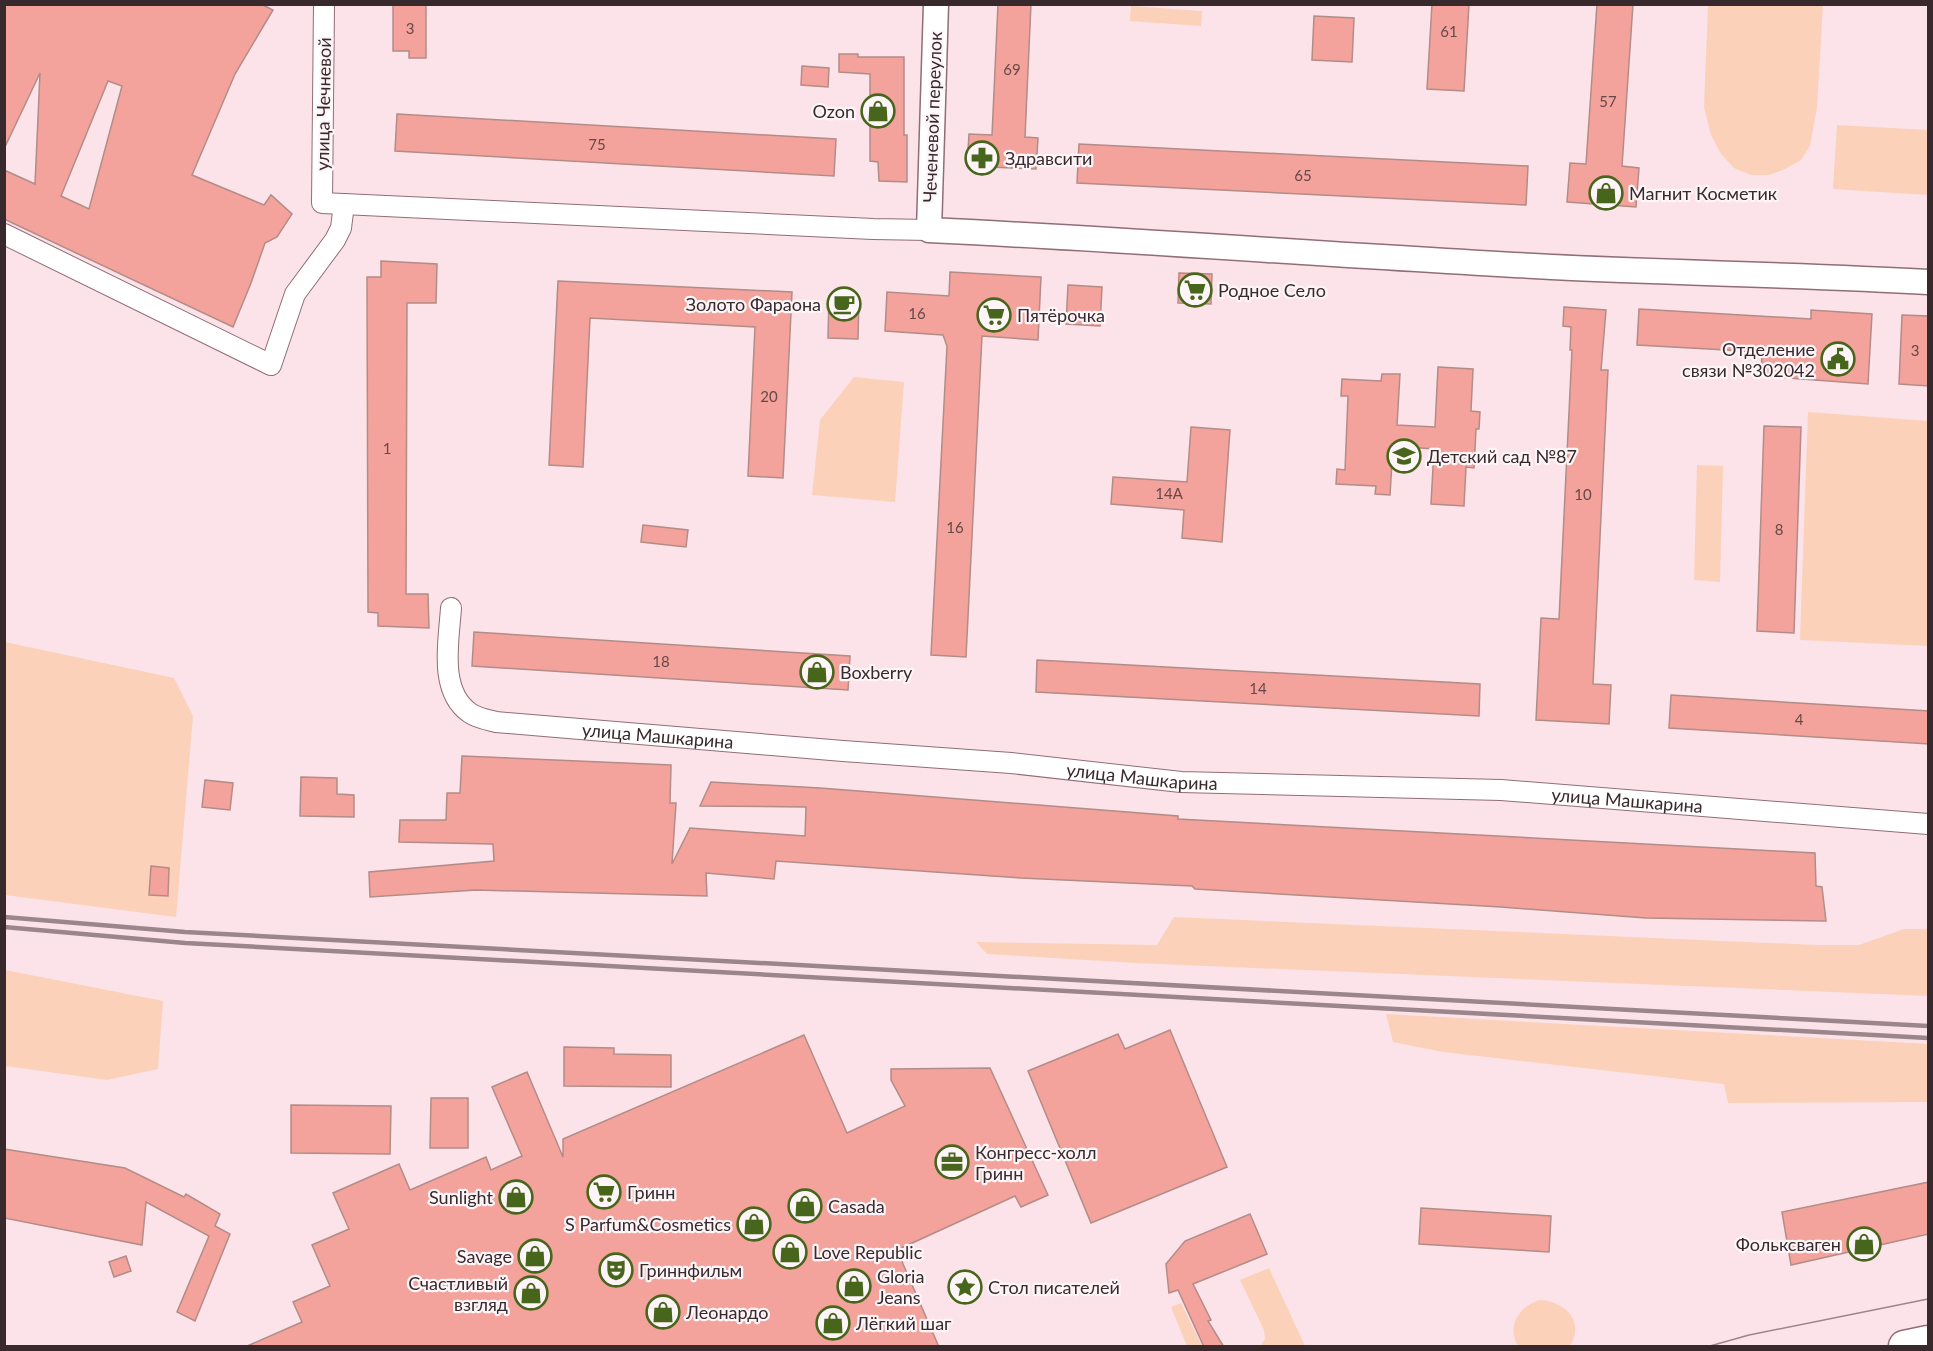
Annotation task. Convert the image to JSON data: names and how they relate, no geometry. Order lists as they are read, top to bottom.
{
  "streets": {
    "street": ["улица Чечневой", "Чеченевой переулок", "улица Машкарина"]
  },
  "places": {
    "shop": [
      "Ozon",
      "Магнит Косметик",
      "Boxberry",
      "Sunlight",
      "Casada",
      "S Parfum&Cosmetics",
      "Фольксваген",
      "Love Republic",
      "Savage",
      "Gloria Jeans",
      "Счастливый взгляд",
      "Леонардо",
      "Лёгкий шаг"
    ],
    "pharmacy": ["Здравсити"],
    "supermarket": ["Родное Село", "Пятёрочка", "Гринн"],
    "cafe": ["Золото Фараона"],
    "public building": ["Отделение связи №302042"],
    "school or university": ["Детский сад №87"],
    "office": ["Конгресс-холл Гринн"],
    "theatre": ["Гриннфильм"],
    "place": ["Стол писателей"]
  },
  "house_numbers": [
    "3",
    "61",
    "69",
    "57",
    "75",
    "65",
    "16",
    "3",
    "20",
    "1",
    "14А",
    "10",
    "16",
    "8",
    "18",
    "14",
    "4"
  ]
}
